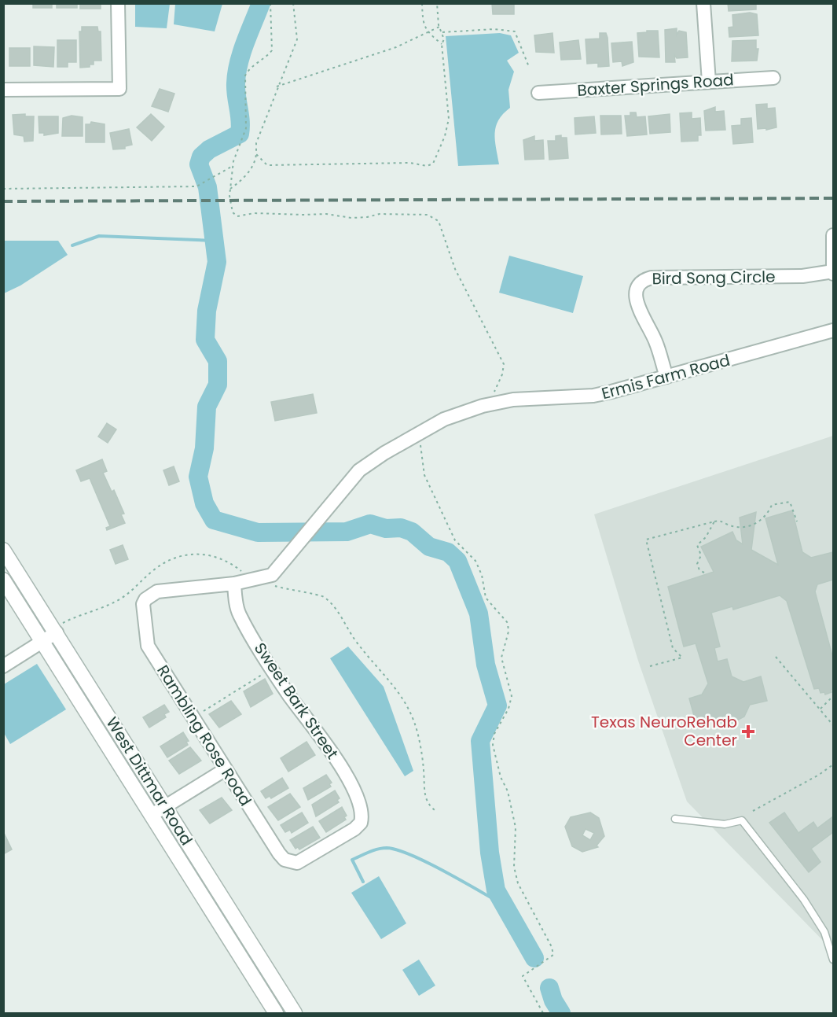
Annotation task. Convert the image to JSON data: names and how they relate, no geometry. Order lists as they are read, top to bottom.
{
  "streets": {
    "street": [
      "Baxter Springs Road",
      "Bird Song Circle",
      "Ermis Farm Road",
      "Sweet Bark Street",
      "Rambling Rose Road",
      "West Dittmar Road"
    ]
  },
  "crossings": [
    ["Bird Song Circle", "Ermis Farm Road"],
    ["Ermis Farm Road", "Sweet Bark Street"],
    ["Ermis Farm Road", "Rambling Rose Road"],
    ["Sweet Bark Street", "Rambling Rose Road"]
  ],
  "places": {
    "health": ["Texas NeuroRehab Center"]
  }
}
